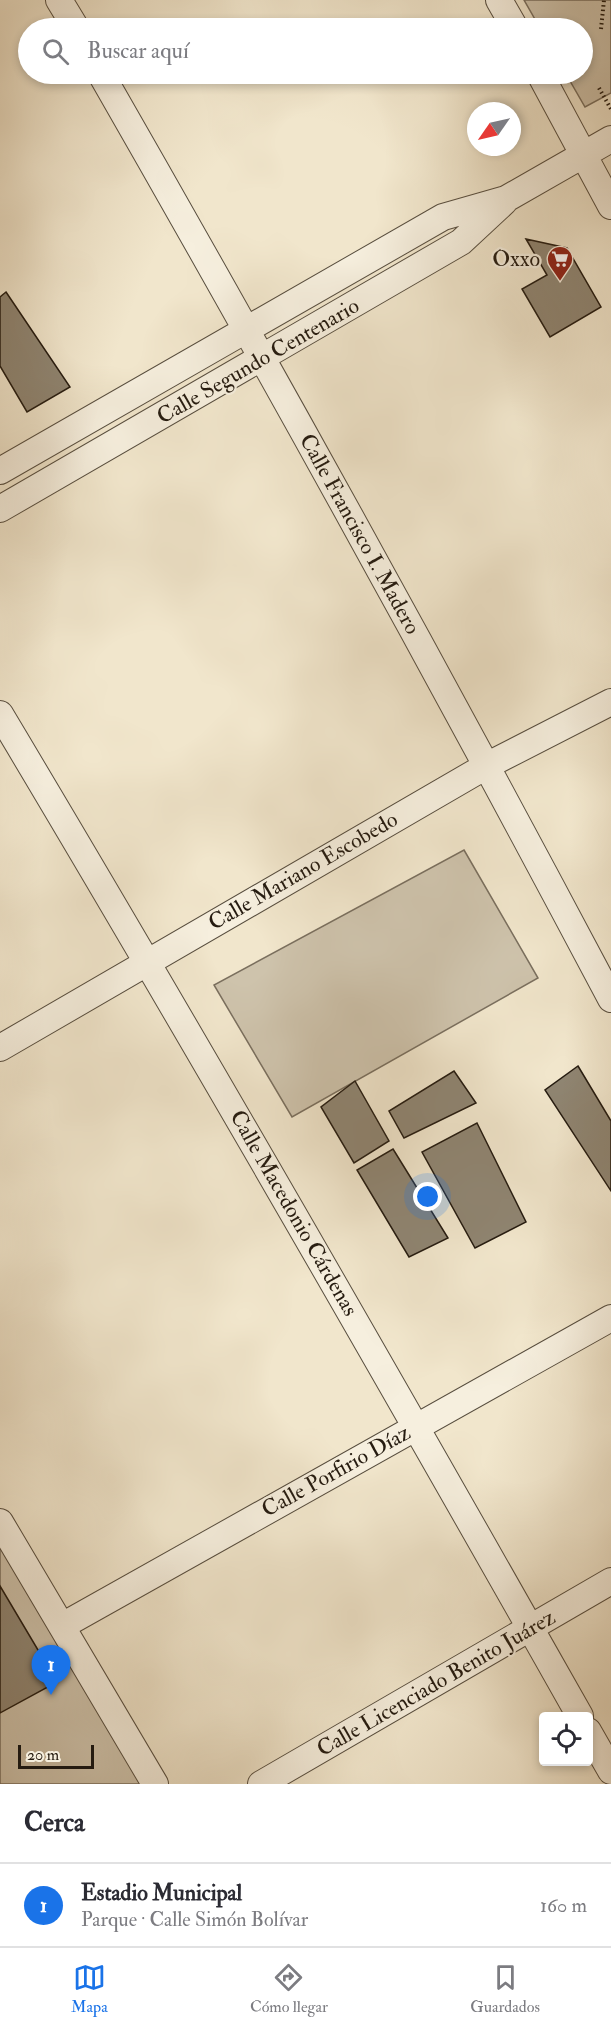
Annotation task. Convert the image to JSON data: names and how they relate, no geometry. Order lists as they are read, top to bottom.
{
  "streets": {
    "street": [
      "Calle Segundo Centenario",
      "Calle Francisco I. Madero",
      "Calle Mariano Escobedo",
      "Calle Macedonio Cárdenas",
      "Calle Porfirio Díaz",
      "Calle Licenciado Benito Juárez"
    ]
  },
  "crossings": [
    ["Calle Segundo Centenario", "Calle Francisco I. Madero"],
    ["Calle Francisco I. Madero", "Calle Mariano Escobedo"],
    ["Calle Mariano Escobedo", "Calle Macedonio Cárdenas"],
    ["Calle Macedonio Cárdenas", "Calle Porfirio Díaz"],
    ["Calle Macedonio Cárdenas", "Calle Licenciado Benito Juárez"]
  ],
  "places": {
    "supermarket": ["Oxxo"]
  },
  "scale_bar": "20 m",
  "north": "bottom left",
  "page": {
    "search": "Buscar aquí",
    "pins": "1",
    "scale": "20 m",
    "heading": "Cerca",
    "list": [
      {
        "mark": "1",
        "name": "Estadio Municipal",
        "note": "Parque · Calle Simón Bolívar",
        "value": "160 m"
      }
    ],
    "nav": ["Mapa", "Cómo llegar", "Guardados"]
  }
}
